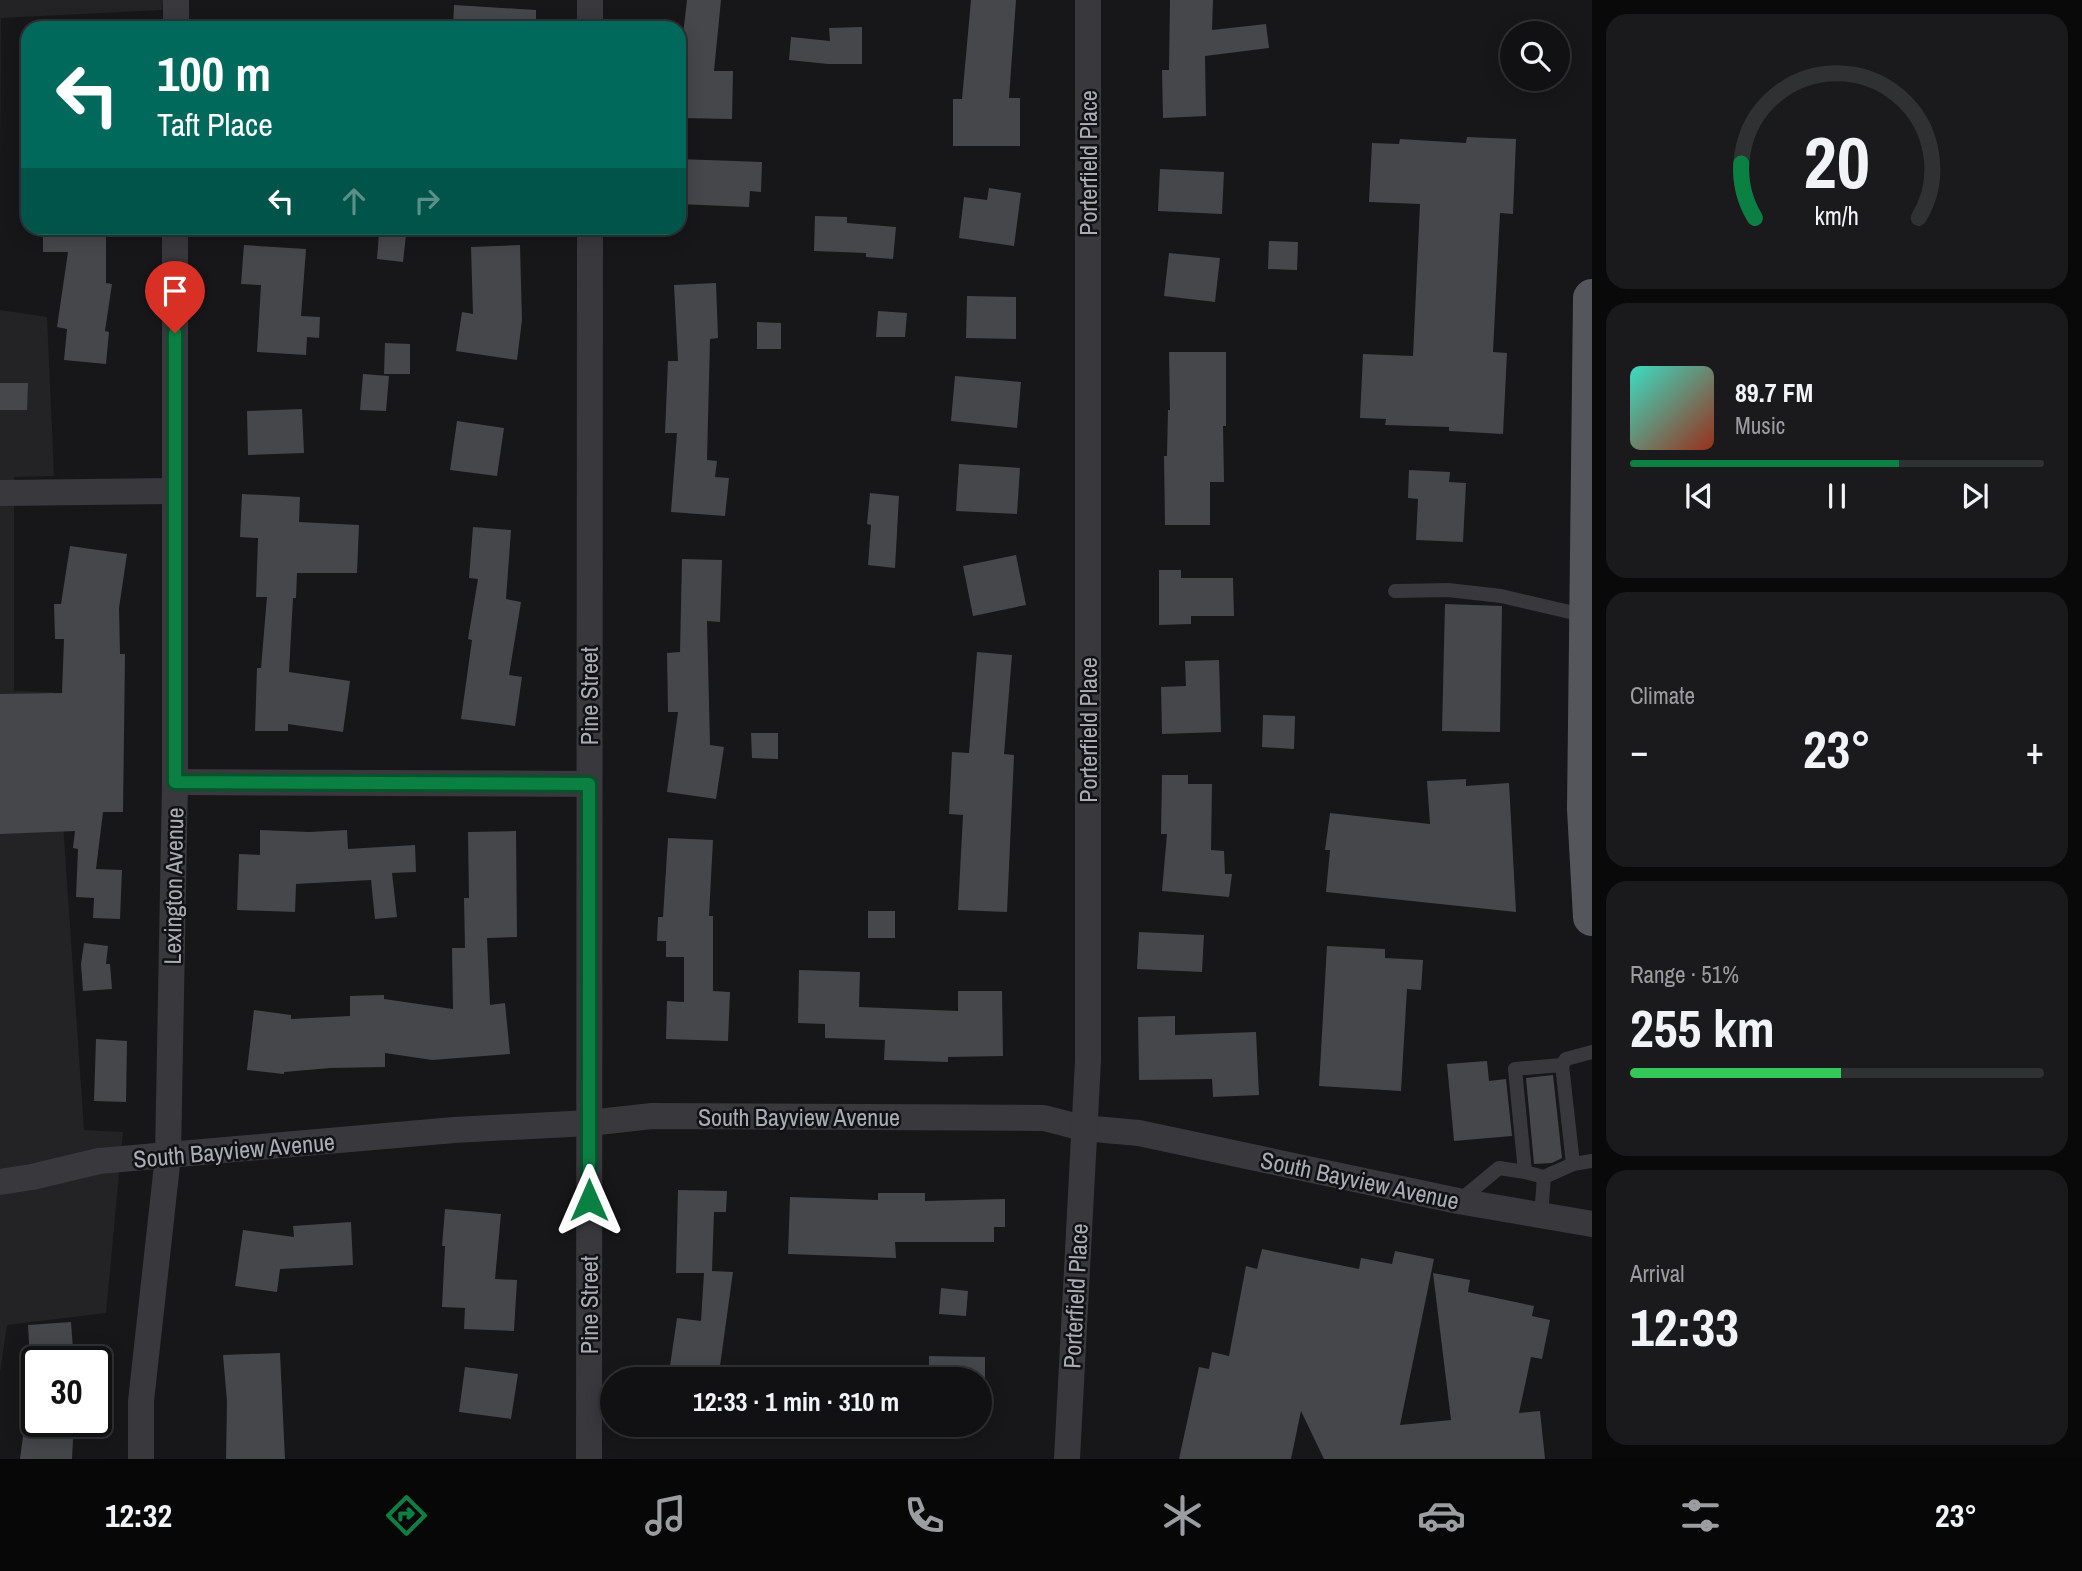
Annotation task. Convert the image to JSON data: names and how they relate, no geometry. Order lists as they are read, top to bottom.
{
  "streets": {
    "street": [
      "Porterfield Place",
      "Pine Street",
      "Lexington Avenue",
      "South Bayview Avenue"
    ]
  },
  "crossings": [
    ["Porterfield Place", "South Bayview Avenue"],
    ["Pine Street", "South Bayview Avenue"],
    ["Lexington Avenue", "South Bayview Avenue"]
  ],
  "page": {
    "turn": ["100 m", "Taft Place"],
    "song": ["89.7 FM", "Music"],
    "tile": [
      "Climate",
      ["Range · 51%", "255 km"],
      ["Arrival", "12:33"]
    ],
    "heat": ["−", "23°", "+"],
    "limit": "30",
    "trip": "12:33 · 1 min · 310 m",
    "tabs": ["12:32", "23°"],
    "gauge": ["20", "km/h"]
  }
}
